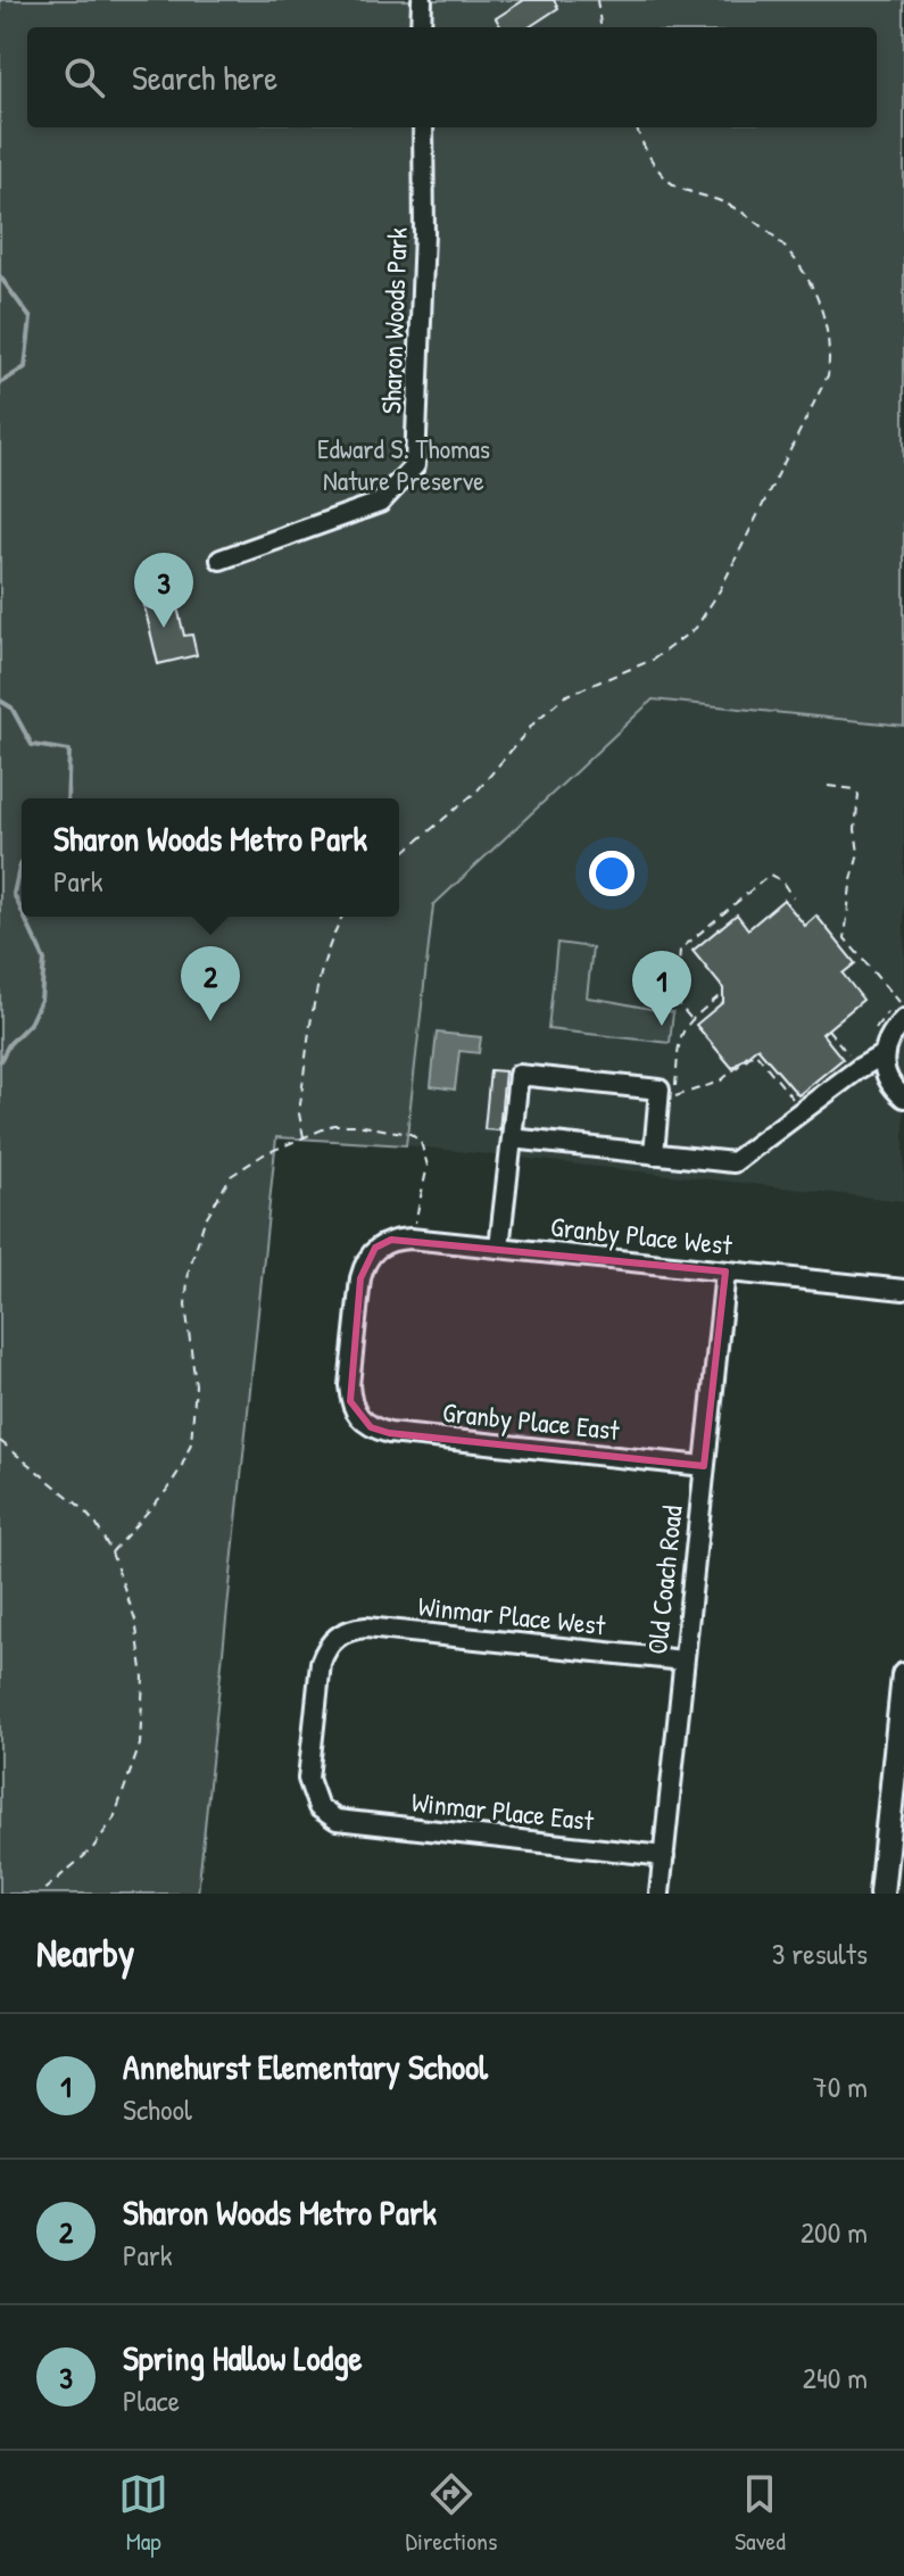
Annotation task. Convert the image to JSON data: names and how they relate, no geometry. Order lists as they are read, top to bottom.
{
  "streets": {
    "street": [
      "Sharon Woods Park",
      "Granby Place West",
      "Granby Place East",
      "Old Coach Road",
      "Winmar Place West",
      "Winmar Place East"
    ]
  },
  "crossings": [
    ["Granby Place West", "Granby Place East"],
    ["Granby Place West", "Old Coach Road"],
    ["Granby Place East", "Old Coach Road"],
    ["Old Coach Road", "Winmar Place West"],
    ["Old Coach Road", "Winmar Place East"],
    ["Winmar Place West", "Winmar Place East"]
  ],
  "parks": ["Edward S. Thomas Nature Preserve"],
  "page": {
    "search": "Search here",
    "pins": ["3", "2", "1"],
    "popup": ["Sharon Woods Metro Park", "Park"],
    "heading": ["Nearby", "3 results"],
    "list": [
      {
        "mark": "1",
        "name": "Annehurst Elementary School",
        "note": "School",
        "value": "70 m"
      },
      {
        "mark": "2",
        "name": "Sharon Woods Metro Park",
        "note": "Park",
        "value": "200 m"
      },
      {
        "mark": "3",
        "name": "Spring Hallow Lodge",
        "note": "Place",
        "value": "240 m"
      }
    ],
    "nav": ["Map", "Directions", "Saved"]
  }
}
